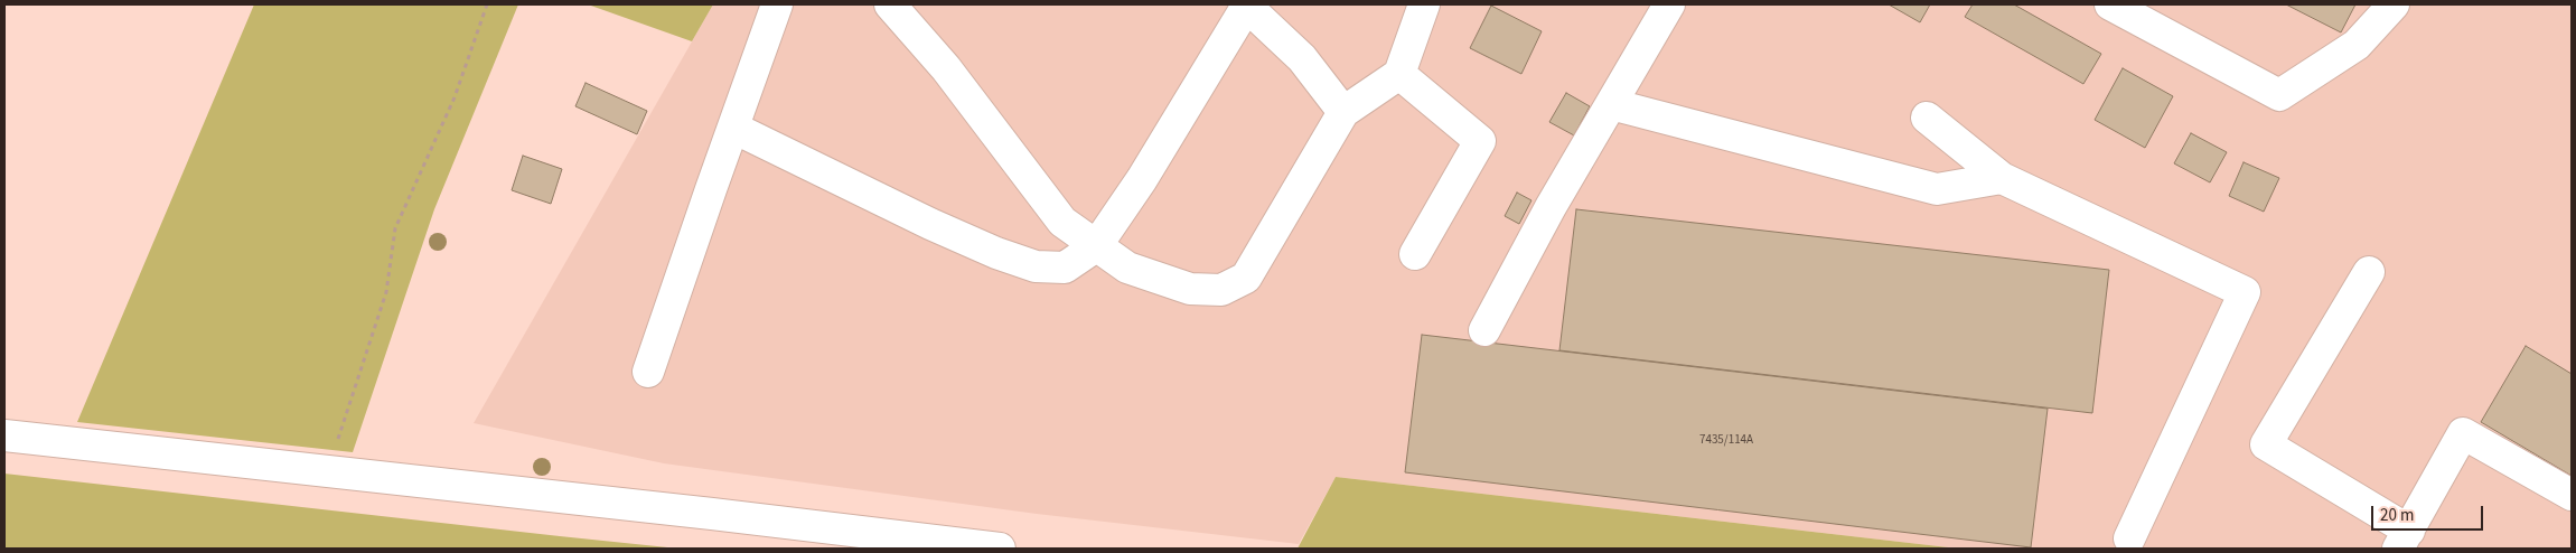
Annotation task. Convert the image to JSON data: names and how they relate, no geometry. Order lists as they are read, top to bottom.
{
  "house_numbers": ["7435/114A"],
  "scale_bar": "20 m"
}
